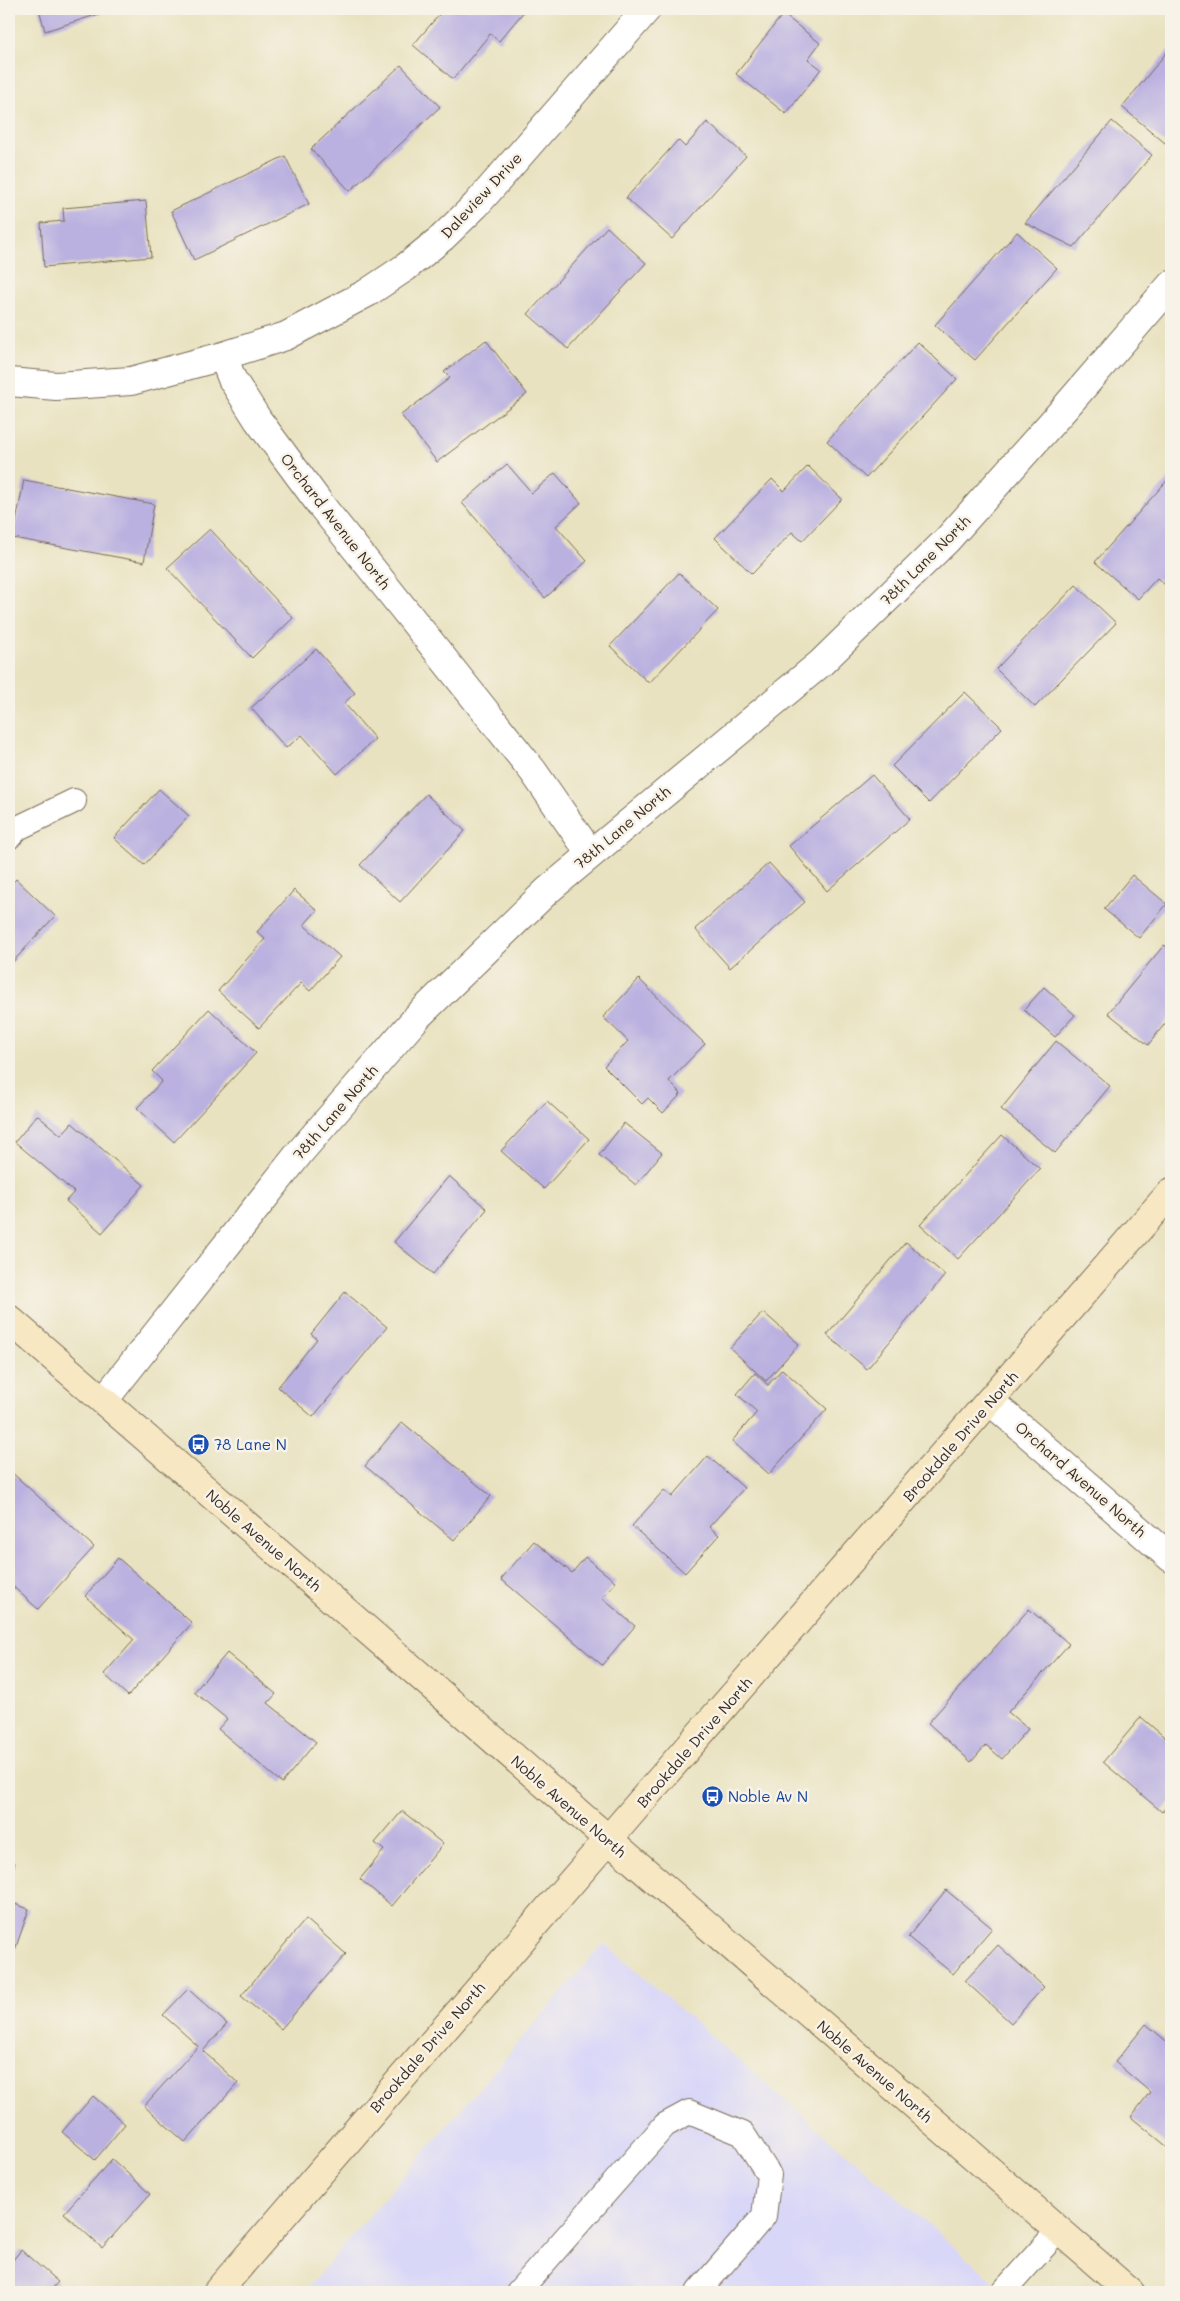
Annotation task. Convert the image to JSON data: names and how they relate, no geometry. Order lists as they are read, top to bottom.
{
  "streets": {
    "street": [
      "Daleview Drive",
      "Orchard Avenue North",
      "78th Lane North",
      "Brookdale Drive North",
      "Noble Avenue North"
    ]
  },
  "crossings": [
    ["Daleview Drive", "Orchard Avenue North"],
    ["Orchard Avenue North", "78th Lane North"],
    ["Orchard Avenue North", "Brookdale Drive North"],
    ["78th Lane North", "Noble Avenue North"],
    ["Brookdale Drive North", "Noble Avenue North"]
  ],
  "places": {
    "bus stop": ["78 Lane N", "Noble Av N"]
  }
}
